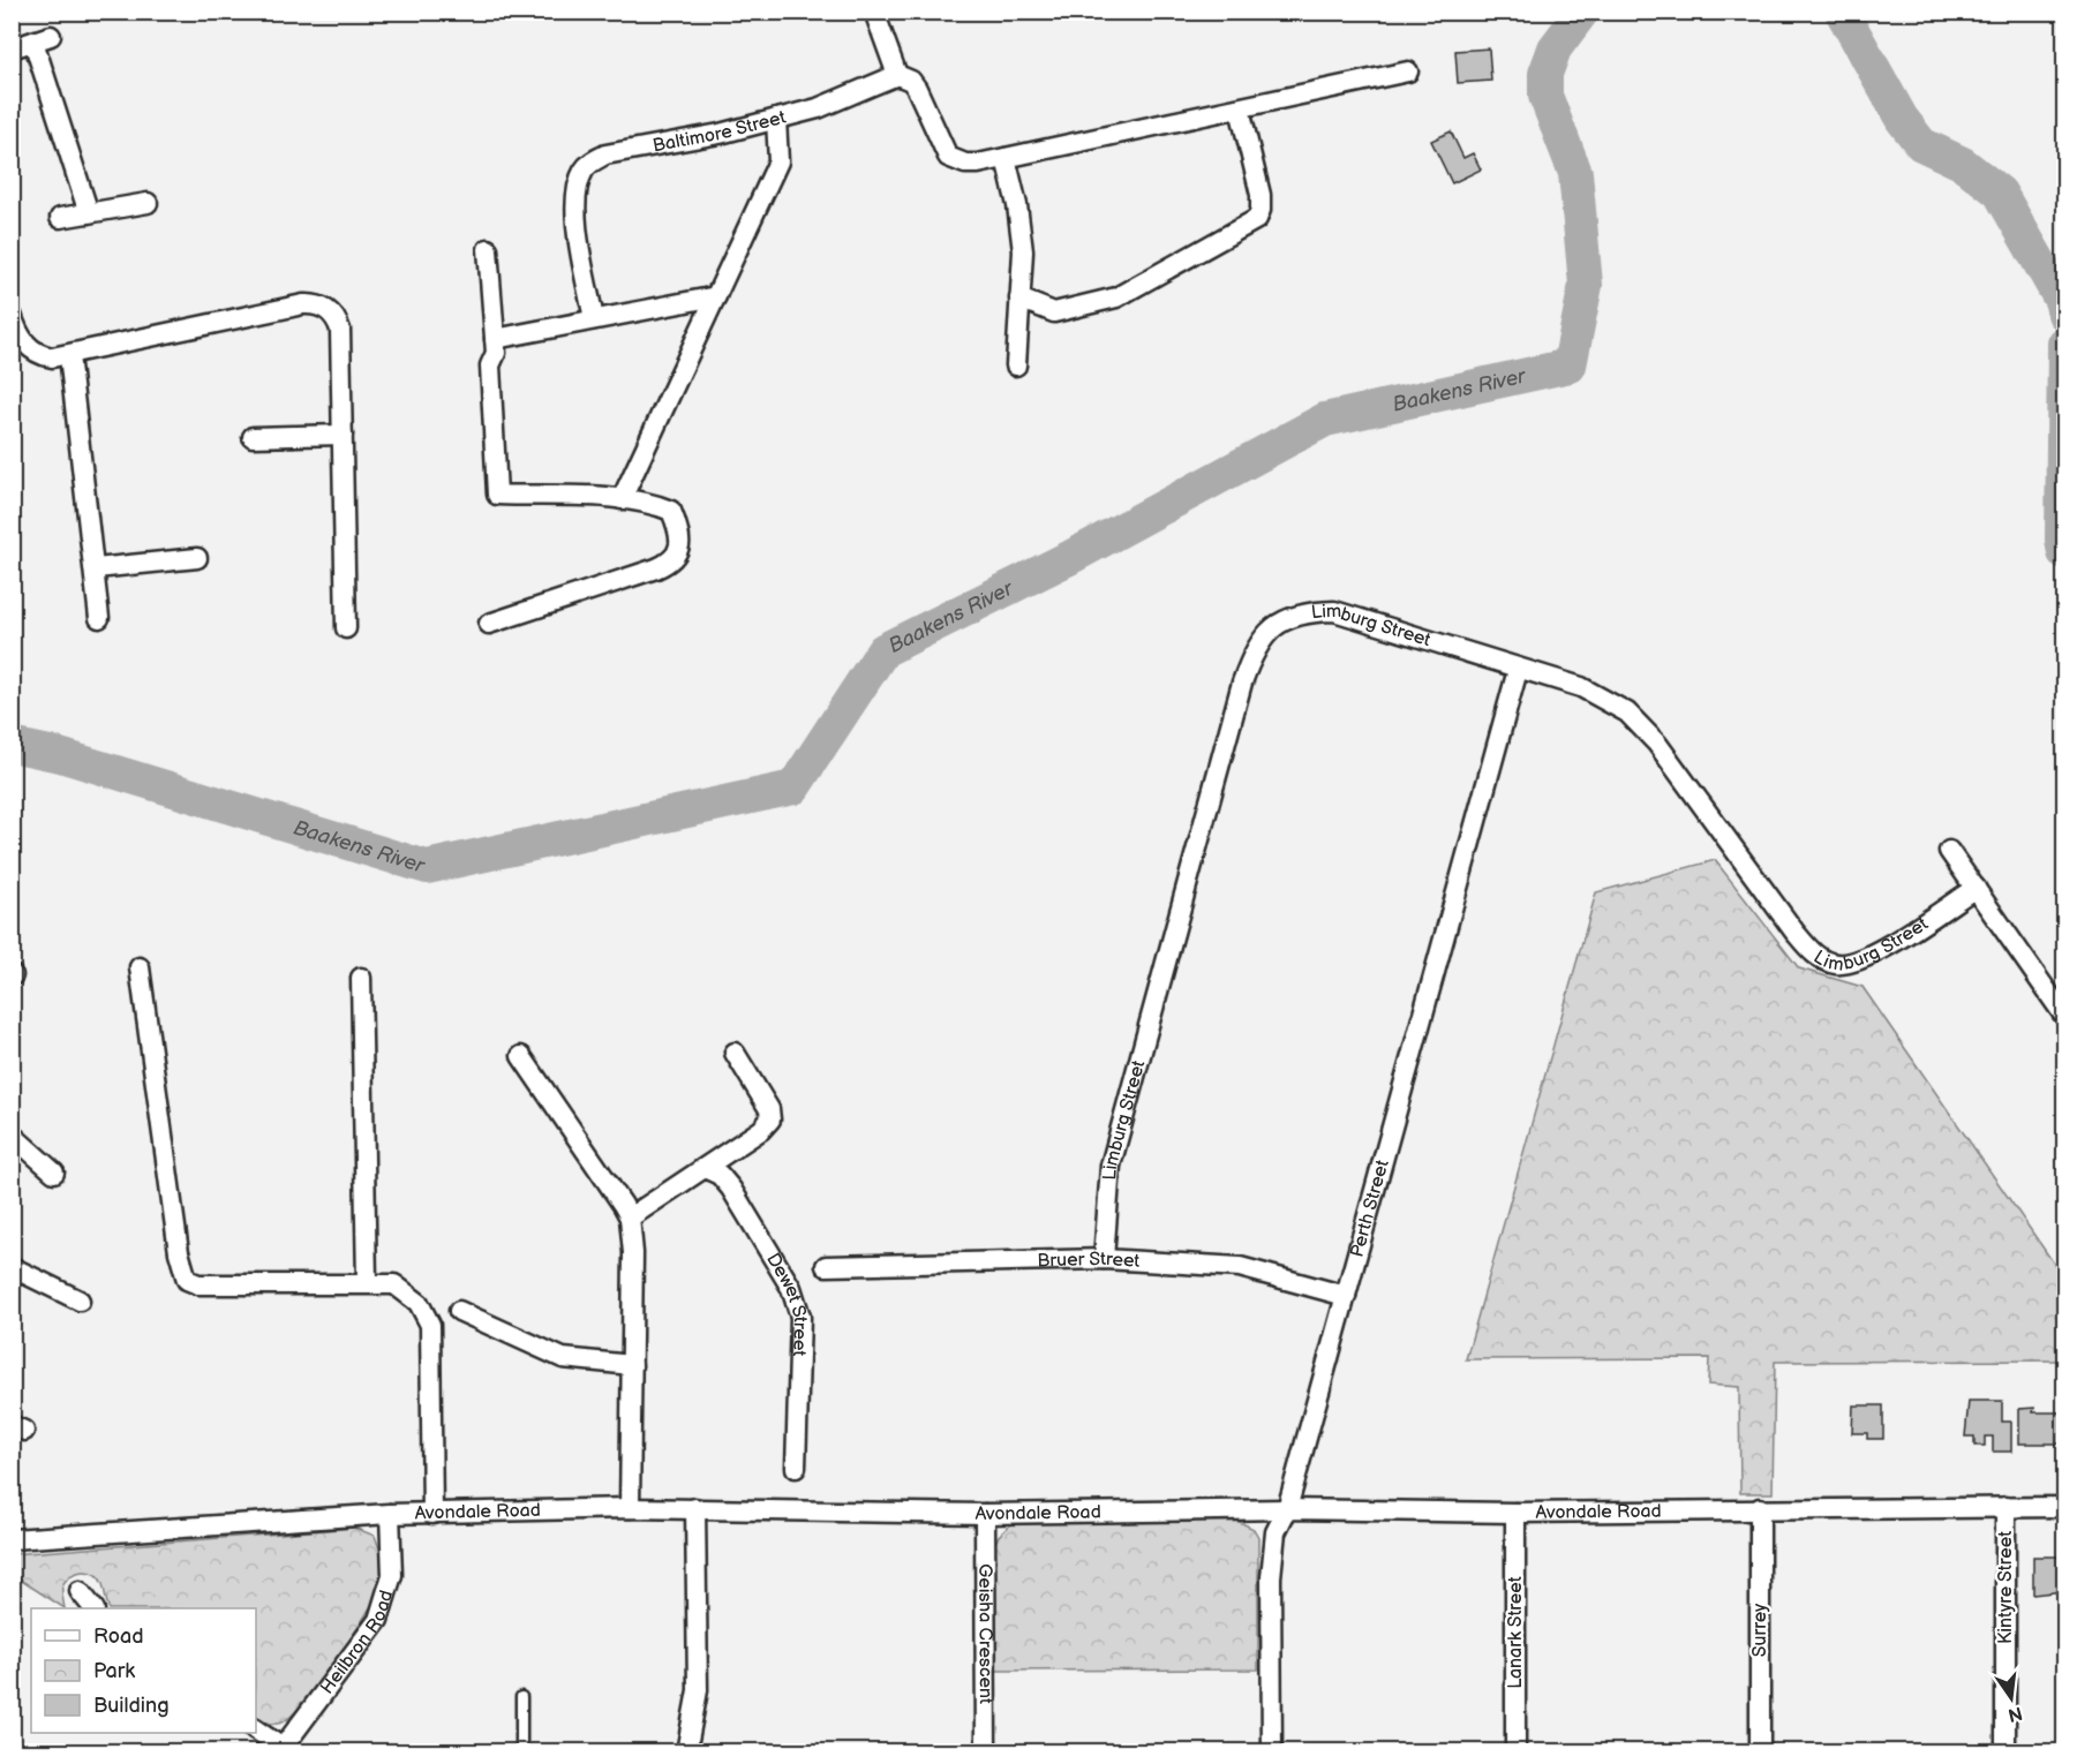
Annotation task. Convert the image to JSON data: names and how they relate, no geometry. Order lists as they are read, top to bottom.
{
  "streets": {
    "street": [
      "Baltimore Street",
      "Limburg Street",
      "Perth Street",
      "Bruer Street",
      "Dewet Street",
      "Avondale Road",
      "Kintyre Street",
      "Surrey",
      "Geisha Crescent",
      "Lanark Street",
      "Heilbron Road"
    ]
  },
  "crossings": [
    ["Limburg Street", "Perth Street"],
    ["Limburg Street", "Bruer Street"],
    ["Perth Street", "Bruer Street"],
    ["Perth Street", "Avondale Road"],
    ["Avondale Road", "Kintyre Street"],
    ["Avondale Road", "Surrey"],
    ["Avondale Road", "Geisha Crescent"],
    ["Avondale Road", "Lanark Street"],
    ["Avondale Road", "Heilbron Road"]
  ],
  "water": ["Baakens River"],
  "legend": ["Road", "Park", "Building"],
  "north": "bottom"
}
